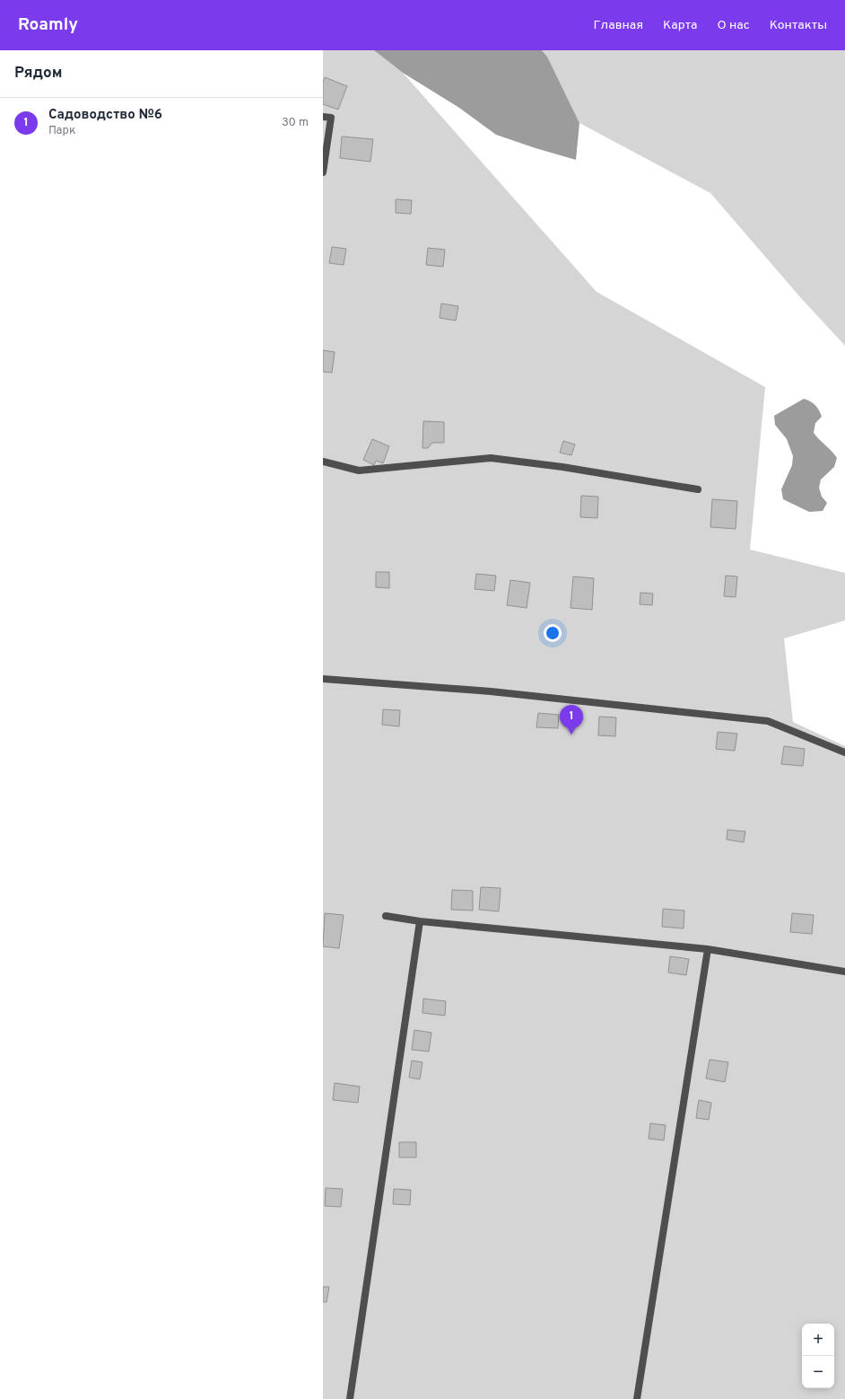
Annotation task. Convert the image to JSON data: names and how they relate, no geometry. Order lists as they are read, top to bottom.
{
  "page": {
    "header": "Roamly",
    "nav": [
      "Главная",
      "Карта",
      "О нас",
      "Контакты"
    ],
    "heading": "Рядом",
    "list": [
      {
        "mark": "1",
        "name": "Садоводство №6",
        "note": "Парк",
        "value": "30 m"
      }
    ],
    "pins": "1",
    "map_buttons": ["+", "−"]
  }
}
